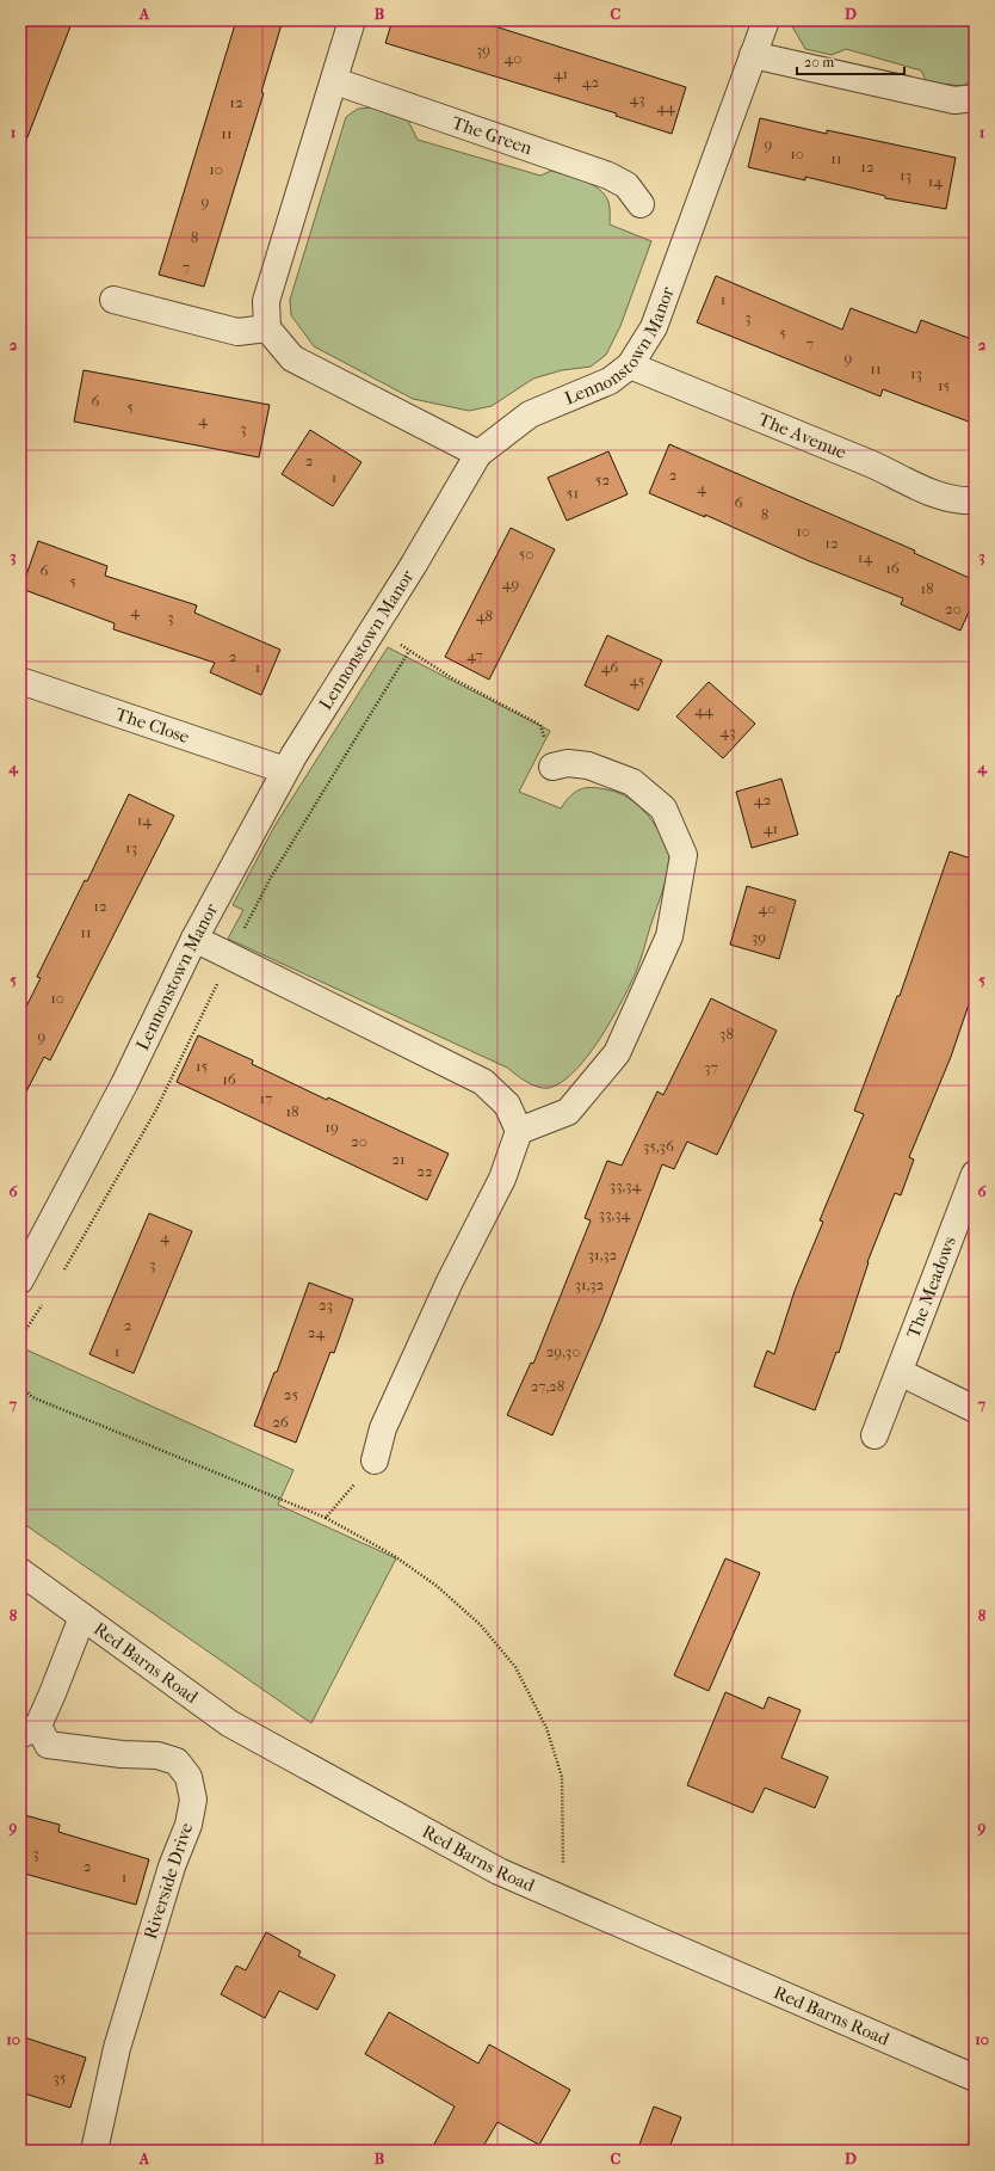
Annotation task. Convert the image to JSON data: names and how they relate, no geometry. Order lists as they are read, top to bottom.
{
  "streets": {
    "street": [
      "The Green",
      "Lennonstown Manor",
      "The Avenue",
      "The Close",
      "The Meadows",
      "Red Barns Road",
      "Riverside Drive"
    ]
  },
  "crossings": [
    ["Lennonstown Manor", "The Avenue"],
    ["Lennonstown Manor", "The Close"],
    ["Red Barns Road", "Riverside Drive"]
  ],
  "house_numbers": [
    "39",
    "40",
    "41",
    "42",
    "43",
    "12",
    "44",
    "11",
    "9",
    "10",
    "11",
    "12",
    "10",
    "13",
    "14",
    "9",
    "8",
    "7",
    "1",
    "3",
    "5",
    "7",
    "9",
    "11",
    "13",
    "15",
    "6",
    "5",
    "4",
    "3",
    "2",
    "2",
    "1",
    "52",
    "4",
    "51",
    "6",
    "8",
    "10",
    "12",
    "50",
    "14",
    "16",
    "6",
    "5",
    "49",
    "18",
    "20",
    "4",
    "48",
    "3",
    "47",
    "2",
    "1",
    "46",
    "45",
    "44",
    "43",
    "42",
    "14",
    "41",
    "13",
    "12",
    "40",
    "11",
    "39",
    "10",
    "38",
    "9",
    "15",
    "37",
    "16",
    "17",
    "18",
    "19",
    "20",
    "35,36",
    "21",
    "22",
    "33,34",
    "33,34",
    "4",
    "31,32",
    "3",
    "31,32",
    "23",
    "2",
    "24",
    "1",
    "29,30",
    "27,28",
    "25",
    "26",
    "3",
    "2",
    "1",
    "35"
  ],
  "scale_bar": "20 m",
  "grid": {
    "columns": [
      "A",
      "B",
      "C",
      "D"
    ],
    "rows": [
      "1",
      "2",
      "3",
      "4",
      "5",
      "6",
      "7",
      "8",
      "9",
      "10"
    ]
  }
}
